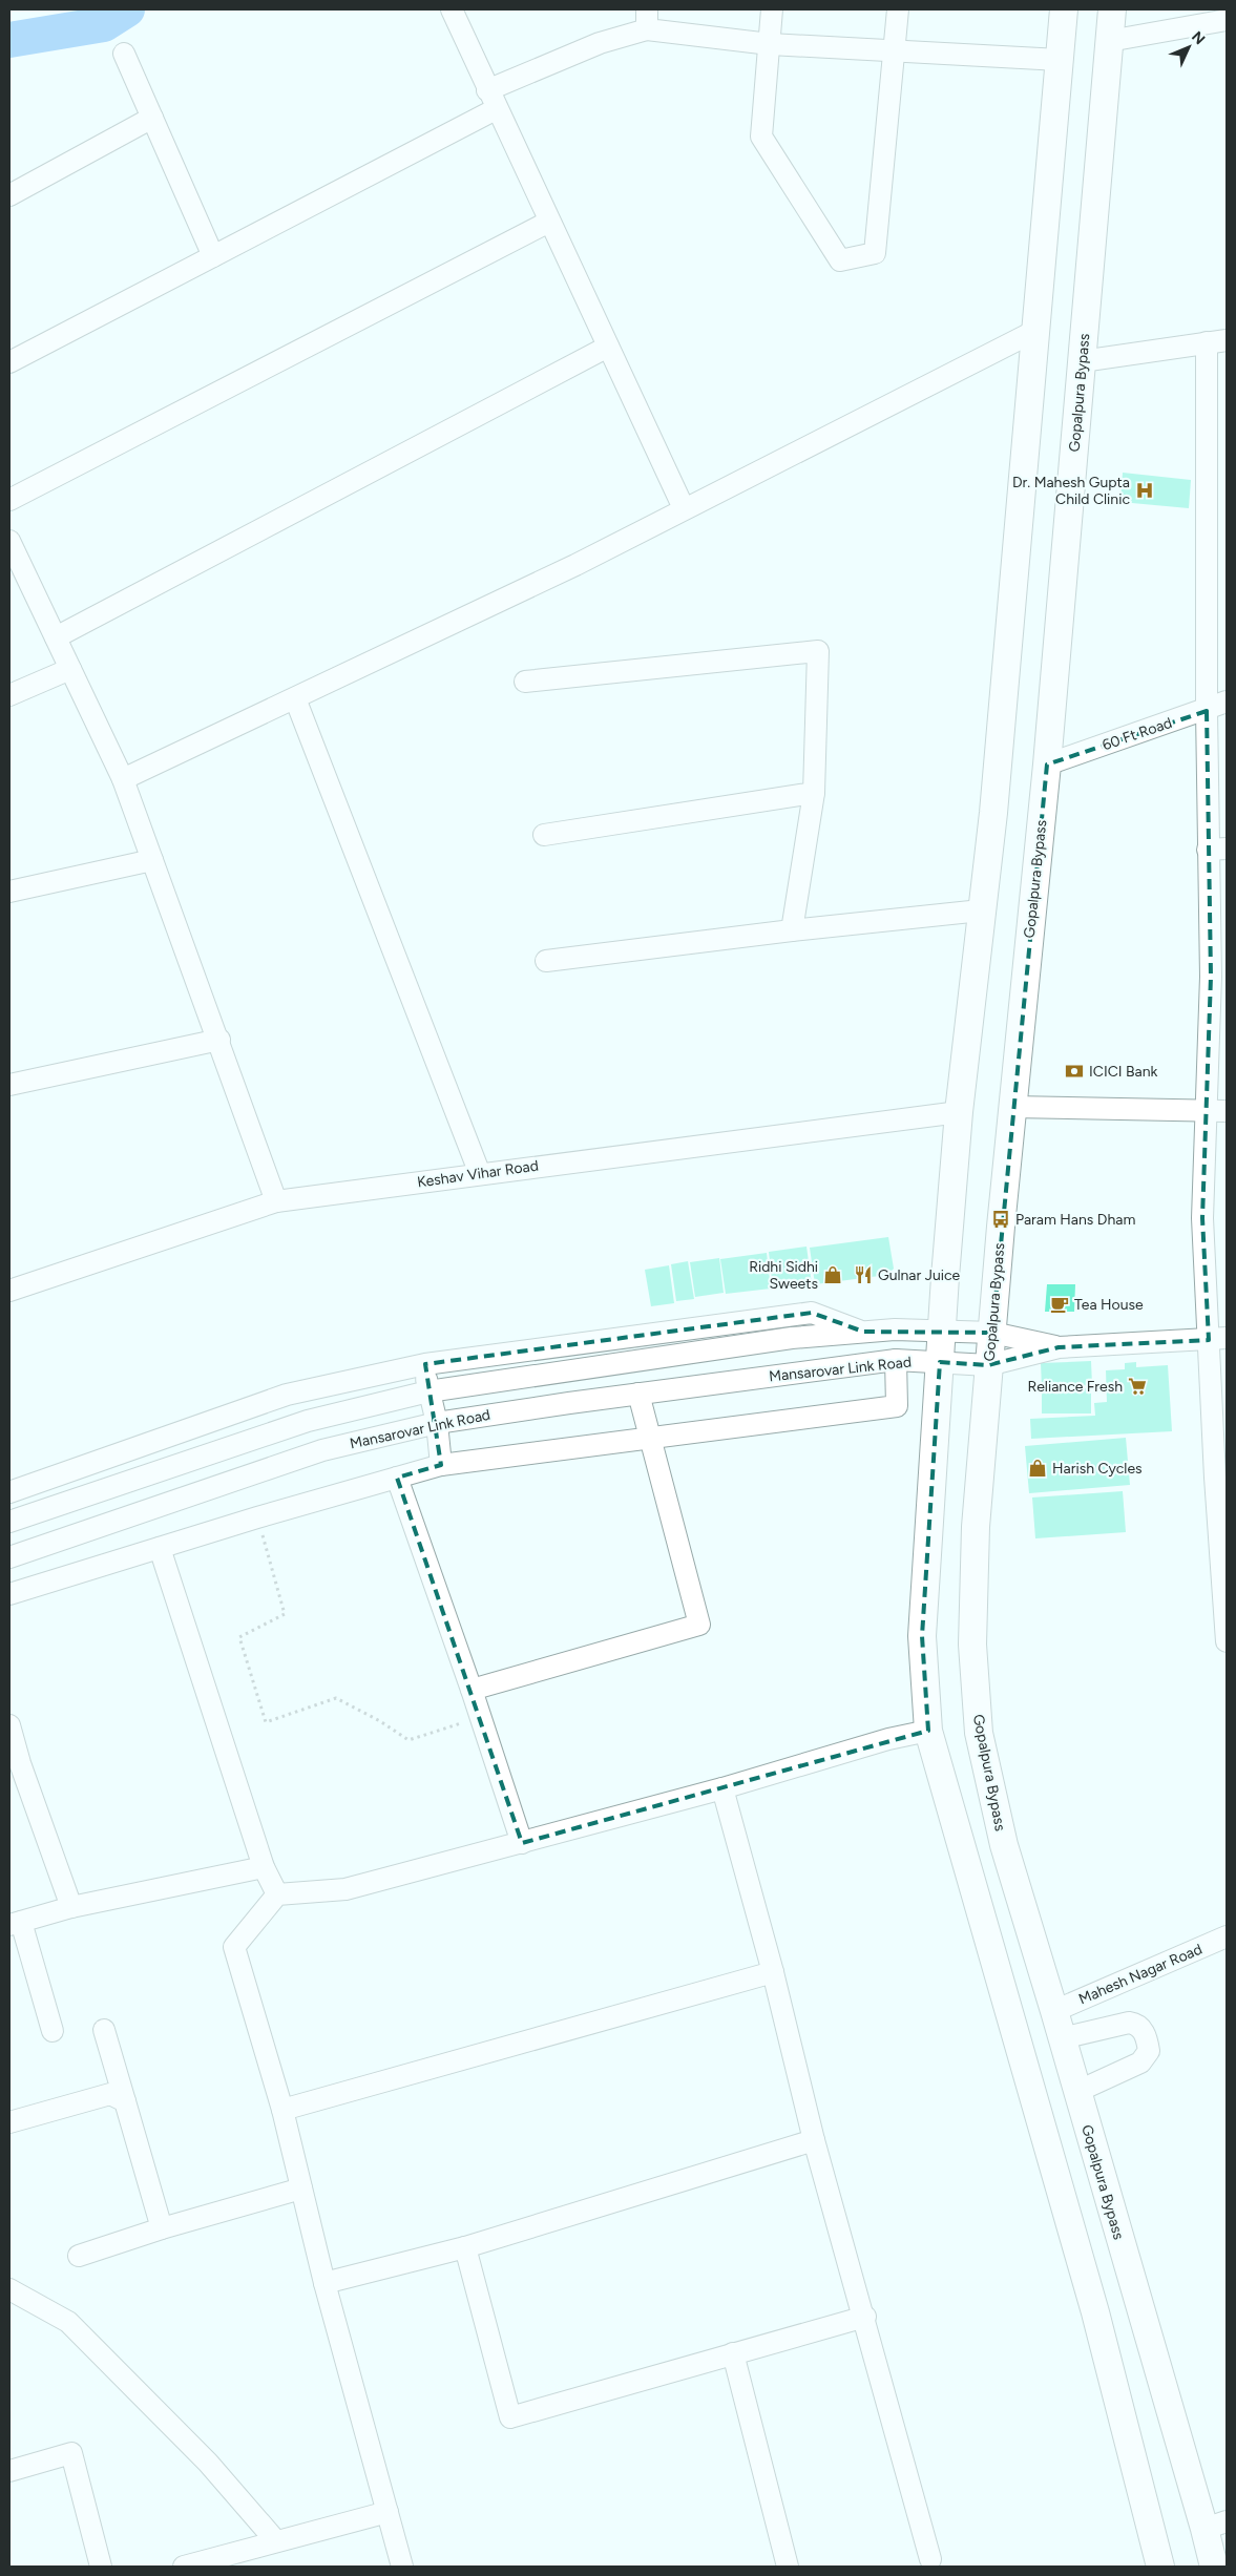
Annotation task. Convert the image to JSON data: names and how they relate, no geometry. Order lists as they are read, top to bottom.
{
  "streets": {
    "main road": ["Gopalpura Bypass"],
    "street": [
      "60 Ft Road",
      "Keshav Vihar Road",
      "Mansarovar Link Road",
      "Mahesh Nagar Road"
    ]
  },
  "crossings": [
    ["Gopalpura Bypass", "60 Ft Road"],
    ["Gopalpura Bypass", "Mansarovar Link Road"],
    ["Gopalpura Bypass", "Mahesh Nagar Road"]
  ],
  "places": {
    "hospital": ["Dr. Mahesh Gupta Child Clinic"],
    "bank": ["ICICI Bank"],
    "bus stop": ["Param Hans Dham"],
    "shop": ["Ridhi Sidhi Sweets", "Harish Cycles"],
    "restaurant": ["Gulnar Juice"],
    "cafe": ["Tea House"],
    "supermarket": ["Reliance Fresh"]
  },
  "north": "top right"
}
